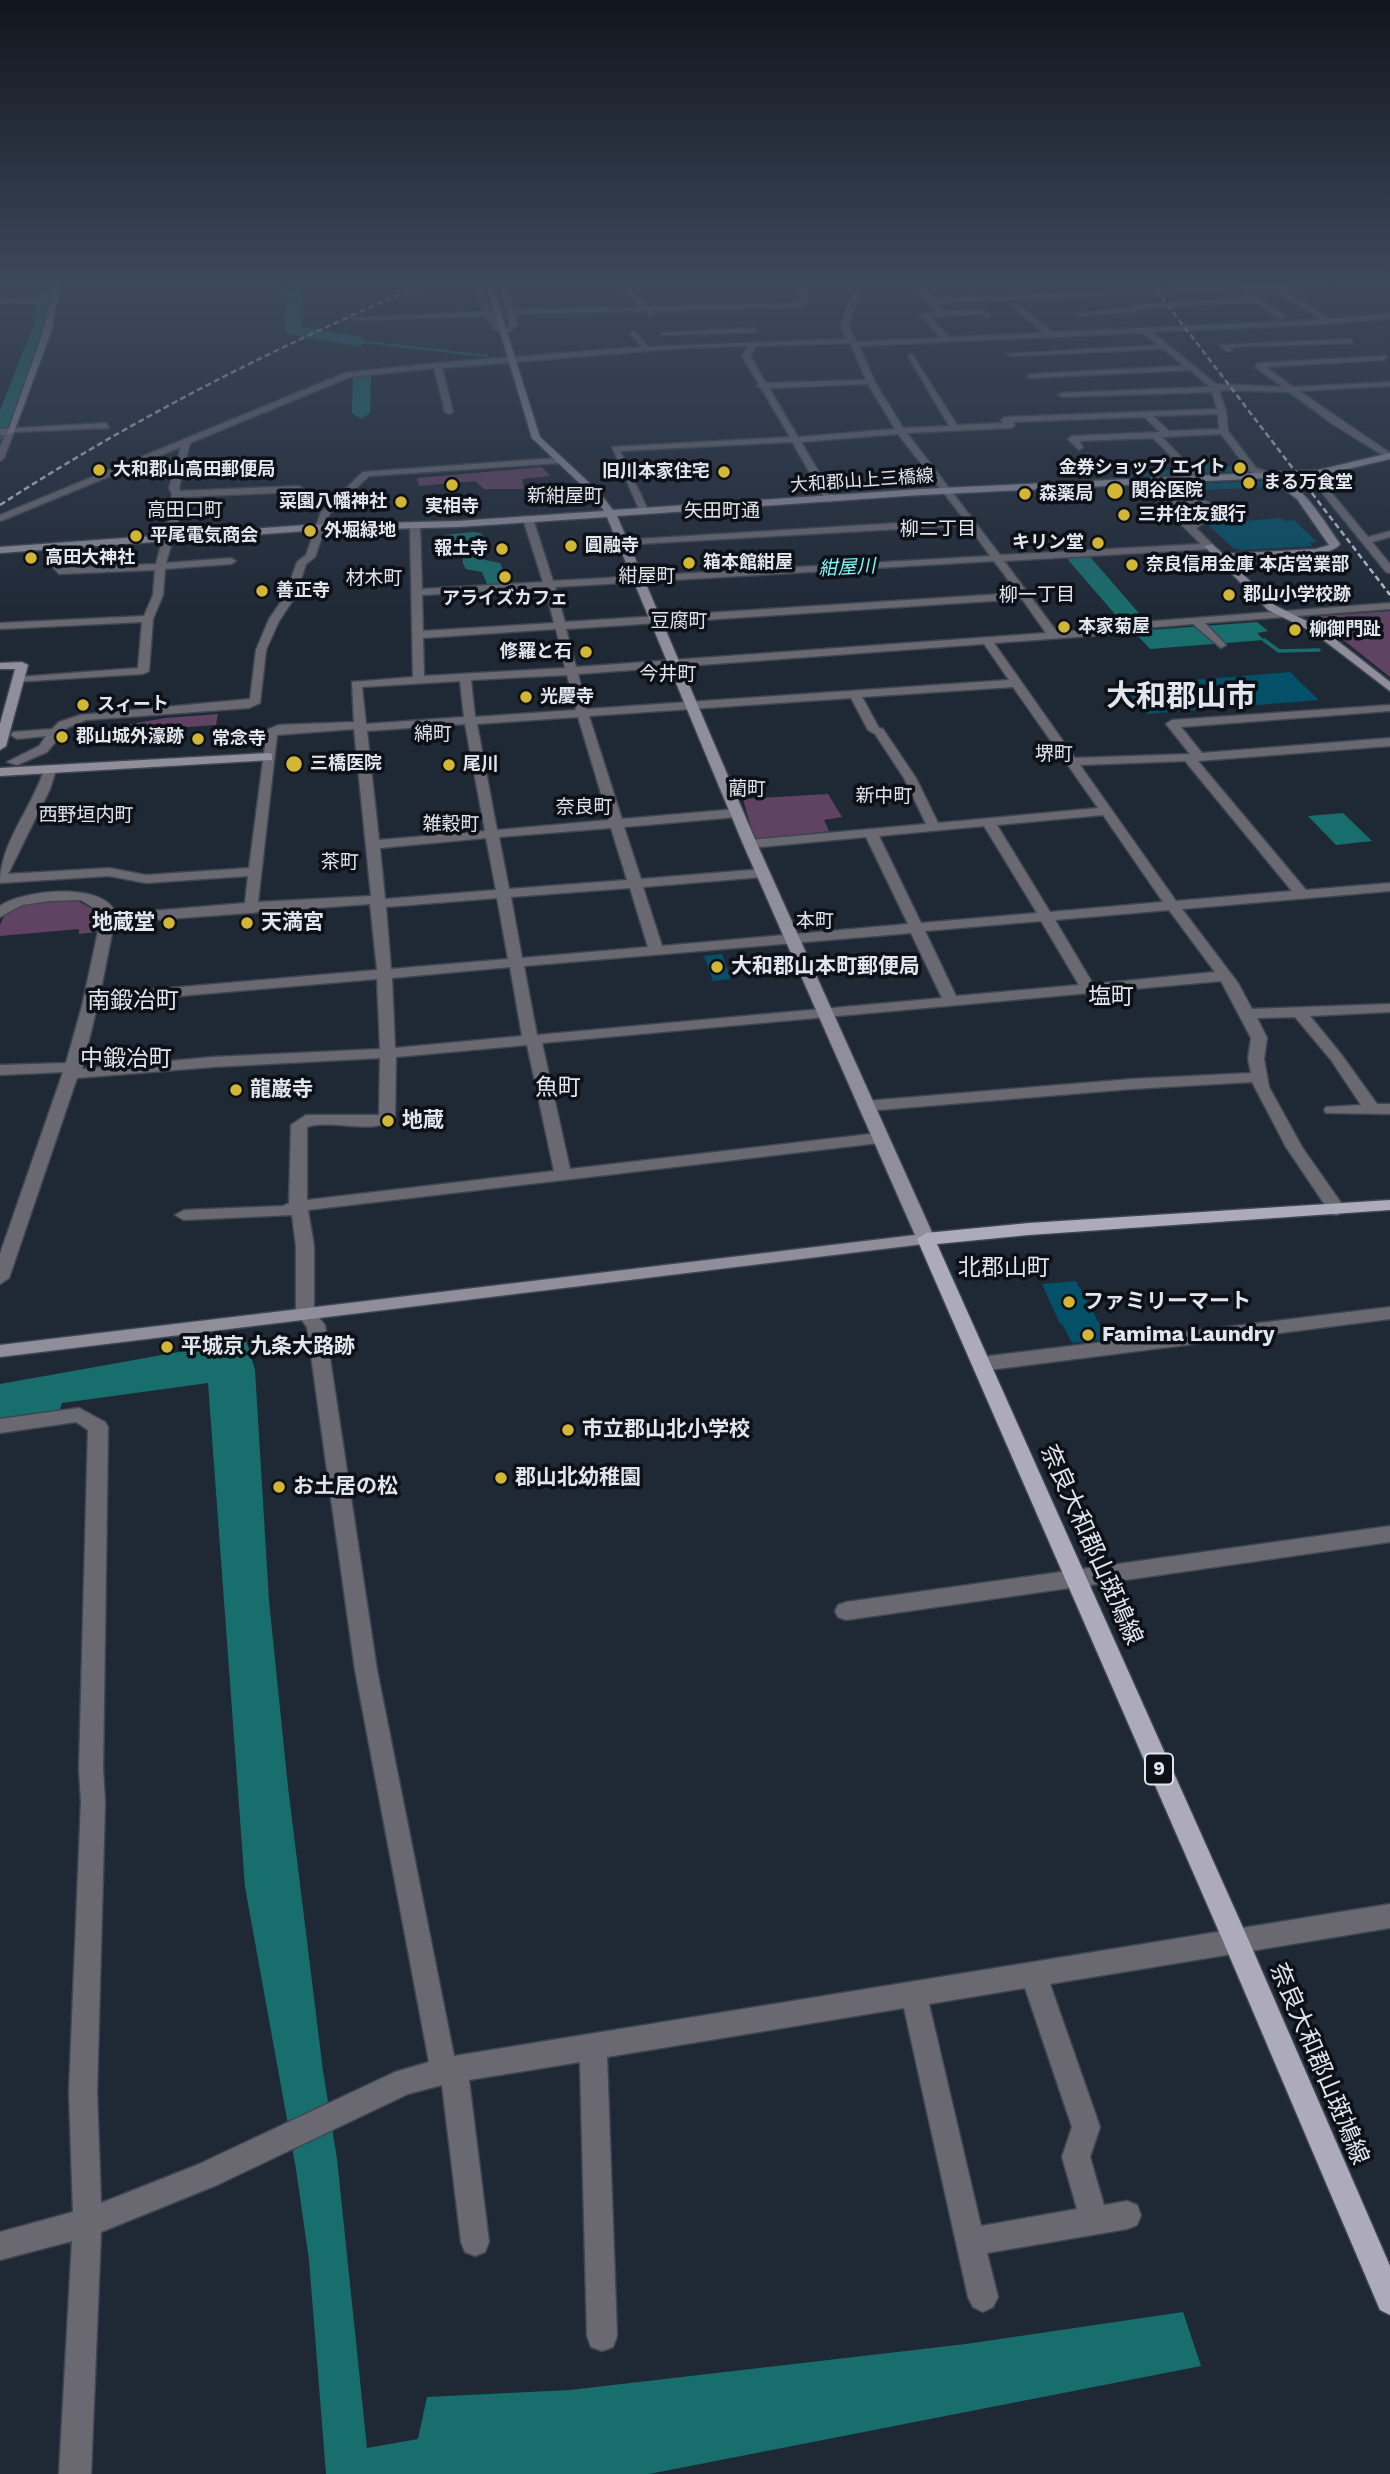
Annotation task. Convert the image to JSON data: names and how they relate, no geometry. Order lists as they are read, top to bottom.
{
  "streets": {
    "main road": ["奈良大和郡山斑鳩線", "9"],
    "street": ["大和郡山上三橋線"]
  },
  "districts": [
    "新紺屋町",
    "高田口町",
    "矢田町通",
    "柳二丁目",
    "紺屋町",
    "材木町",
    "柳一丁目",
    "豆腐町",
    "今井町",
    "大和郡山市",
    "綿町",
    "堺町",
    "藺町",
    "新中町",
    "奈良町",
    "西野垣内町",
    "雑穀町",
    "茶町",
    "本町",
    "塩町",
    "南鍛冶町",
    "中鍛冶町",
    "魚町",
    "北郡山町"
  ],
  "water": ["紺屋川"],
  "places": [
    "金券ショップ エイト",
    "大和郡山高田郵便局",
    "旧川本家住宅",
    "まる万食堂",
    "実相寺",
    "関谷医院",
    "森薬局",
    "菜園八幡神社",
    "三井住友銀行",
    "外堀緑地",
    "平尾電気商会",
    "キリン堂",
    "圓融寺",
    "報土寺",
    "高田大神社",
    "箱本館紺屋",
    "奈良信用金庫 本店営業部",
    "アライズカフェ",
    "善正寺",
    "郡山小学校跡",
    "本家菊屋",
    "柳御門趾",
    "修羅と石",
    "光慶寺",
    "スィート",
    "郡山城外濠跡",
    "常念寺",
    "三橋医院",
    "尾川",
    "地蔵堂",
    "天満宮",
    "大和郡山本町郵便局",
    "龍巌寺",
    "地蔵",
    "ファミリーマート",
    "Famima Laundry",
    "平城京 九条大路跡",
    "市立郡山北小学校",
    "郡山北幼稚園",
    "お土居の松"
  ]
}
